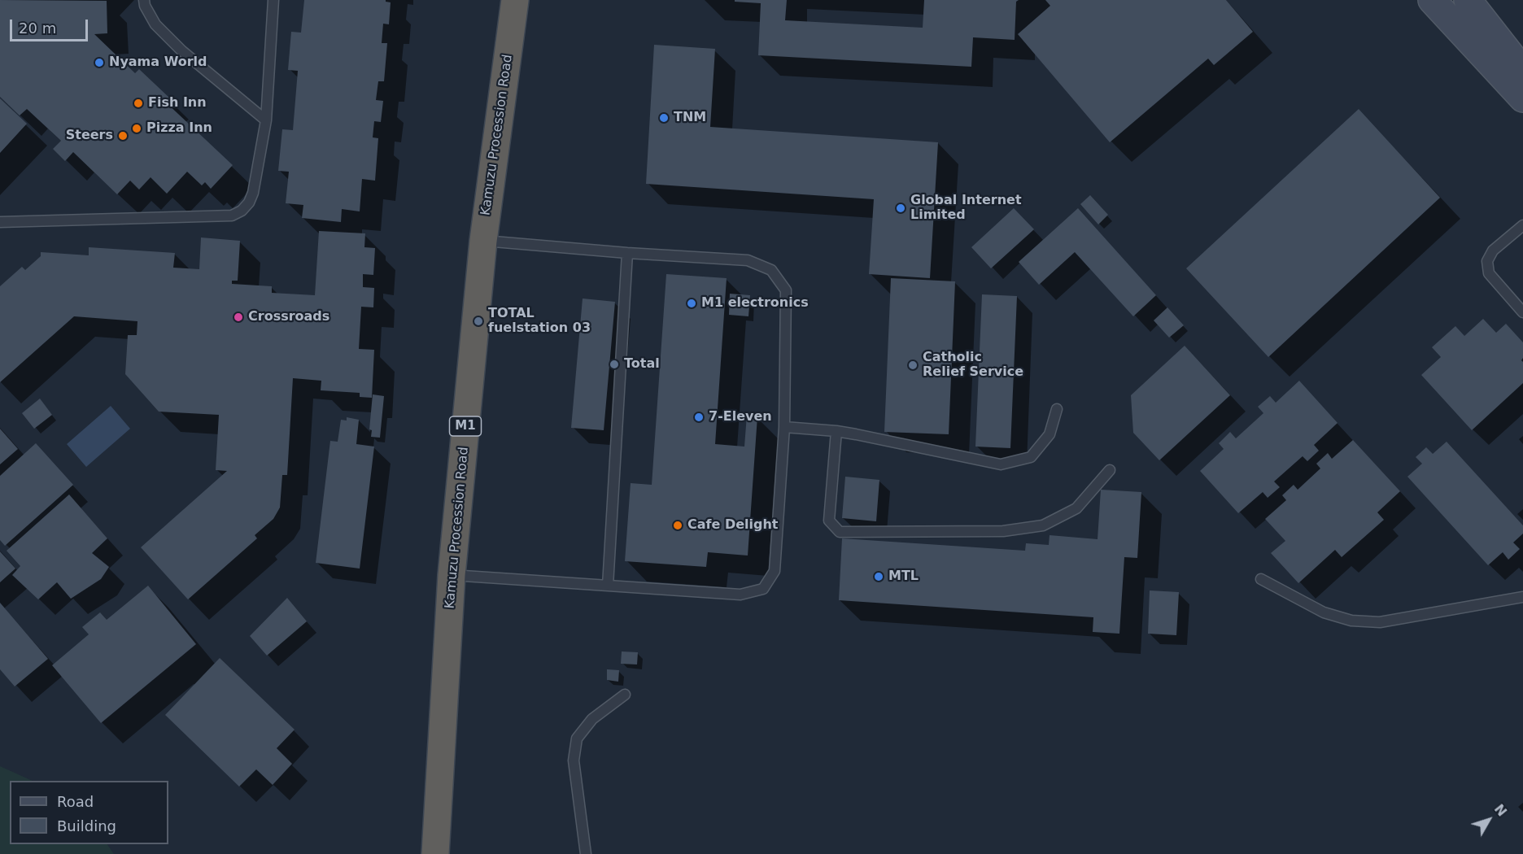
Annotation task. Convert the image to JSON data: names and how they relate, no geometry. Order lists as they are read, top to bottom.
{
  "streets": {
    "highway": ["Kamuzu Procession Road", "M1"]
  },
  "places": [
    "Nyama World",
    "Fish Inn",
    "TNM",
    "Pizza Inn",
    "Steers",
    "Global Internet Limited",
    "M1 electronics",
    "Crossroads",
    "TOTAL fuelstation 03",
    "Total",
    "Catholic Relief Service",
    "7-Eleven",
    "Cafe Delight",
    "MTL"
  ],
  "legend": ["Road", "Building"],
  "scale_bar": "20 m",
  "north": "top right"
}
